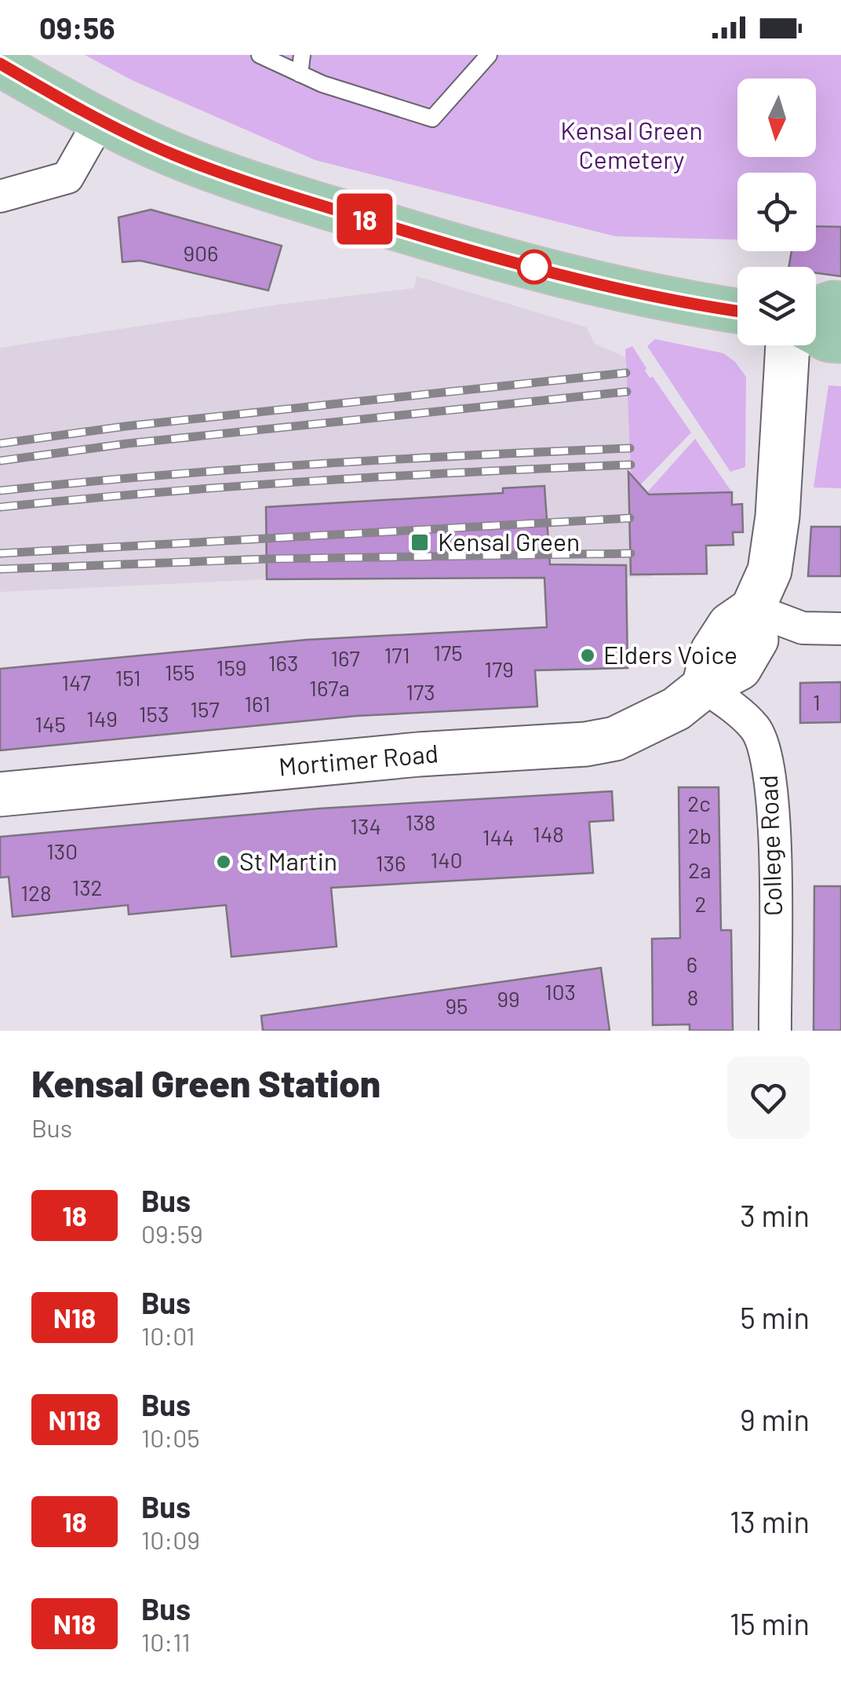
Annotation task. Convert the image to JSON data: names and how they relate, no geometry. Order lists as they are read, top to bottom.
{
  "streets": {
    "main road": ["Mortimer Road"],
    "street": ["College Road"]
  },
  "crossings": [
    ["Mortimer Road", "College Road"]
  ],
  "parks": ["Kensal Green Cemetery"],
  "places": {
    "transit": ["Kensal Green"],
    "other": ["Elders Voice", "St Martin"]
  },
  "lines": ["bus line 18"],
  "house_numbers": [
    "906",
    "175",
    "171",
    "167",
    "163",
    "159",
    "179",
    "155",
    "151",
    "147",
    "167a",
    "173",
    "1",
    "161",
    "157",
    "153",
    "149",
    "145",
    "2c",
    "138",
    "134",
    "148",
    "2b",
    "144",
    "130",
    "140",
    "136",
    "2a",
    "132",
    "128",
    "2",
    "6",
    "103",
    "8",
    "99",
    "95"
  ],
  "north": "bottom",
  "page": {
    "status": "09:56",
    "on_map": "18",
    "heading": ["Kensal Green Station", "Bus"],
    "list": [
      {
        "mark": "18",
        "name": "Bus",
        "note": "09:59",
        "value": "3 min"
      },
      {
        "mark": "N18",
        "name": "Bus",
        "note": "10:01",
        "value": "5 min"
      },
      {
        "mark": "N118",
        "name": "Bus",
        "note": "10:05",
        "value": "9 min"
      },
      {
        "mark": "18",
        "name": "Bus",
        "note": "10:09",
        "value": "13 min"
      },
      {
        "mark": "N18",
        "name": "Bus",
        "note": "10:11",
        "value": "15 min"
      }
    ]
  }
}
